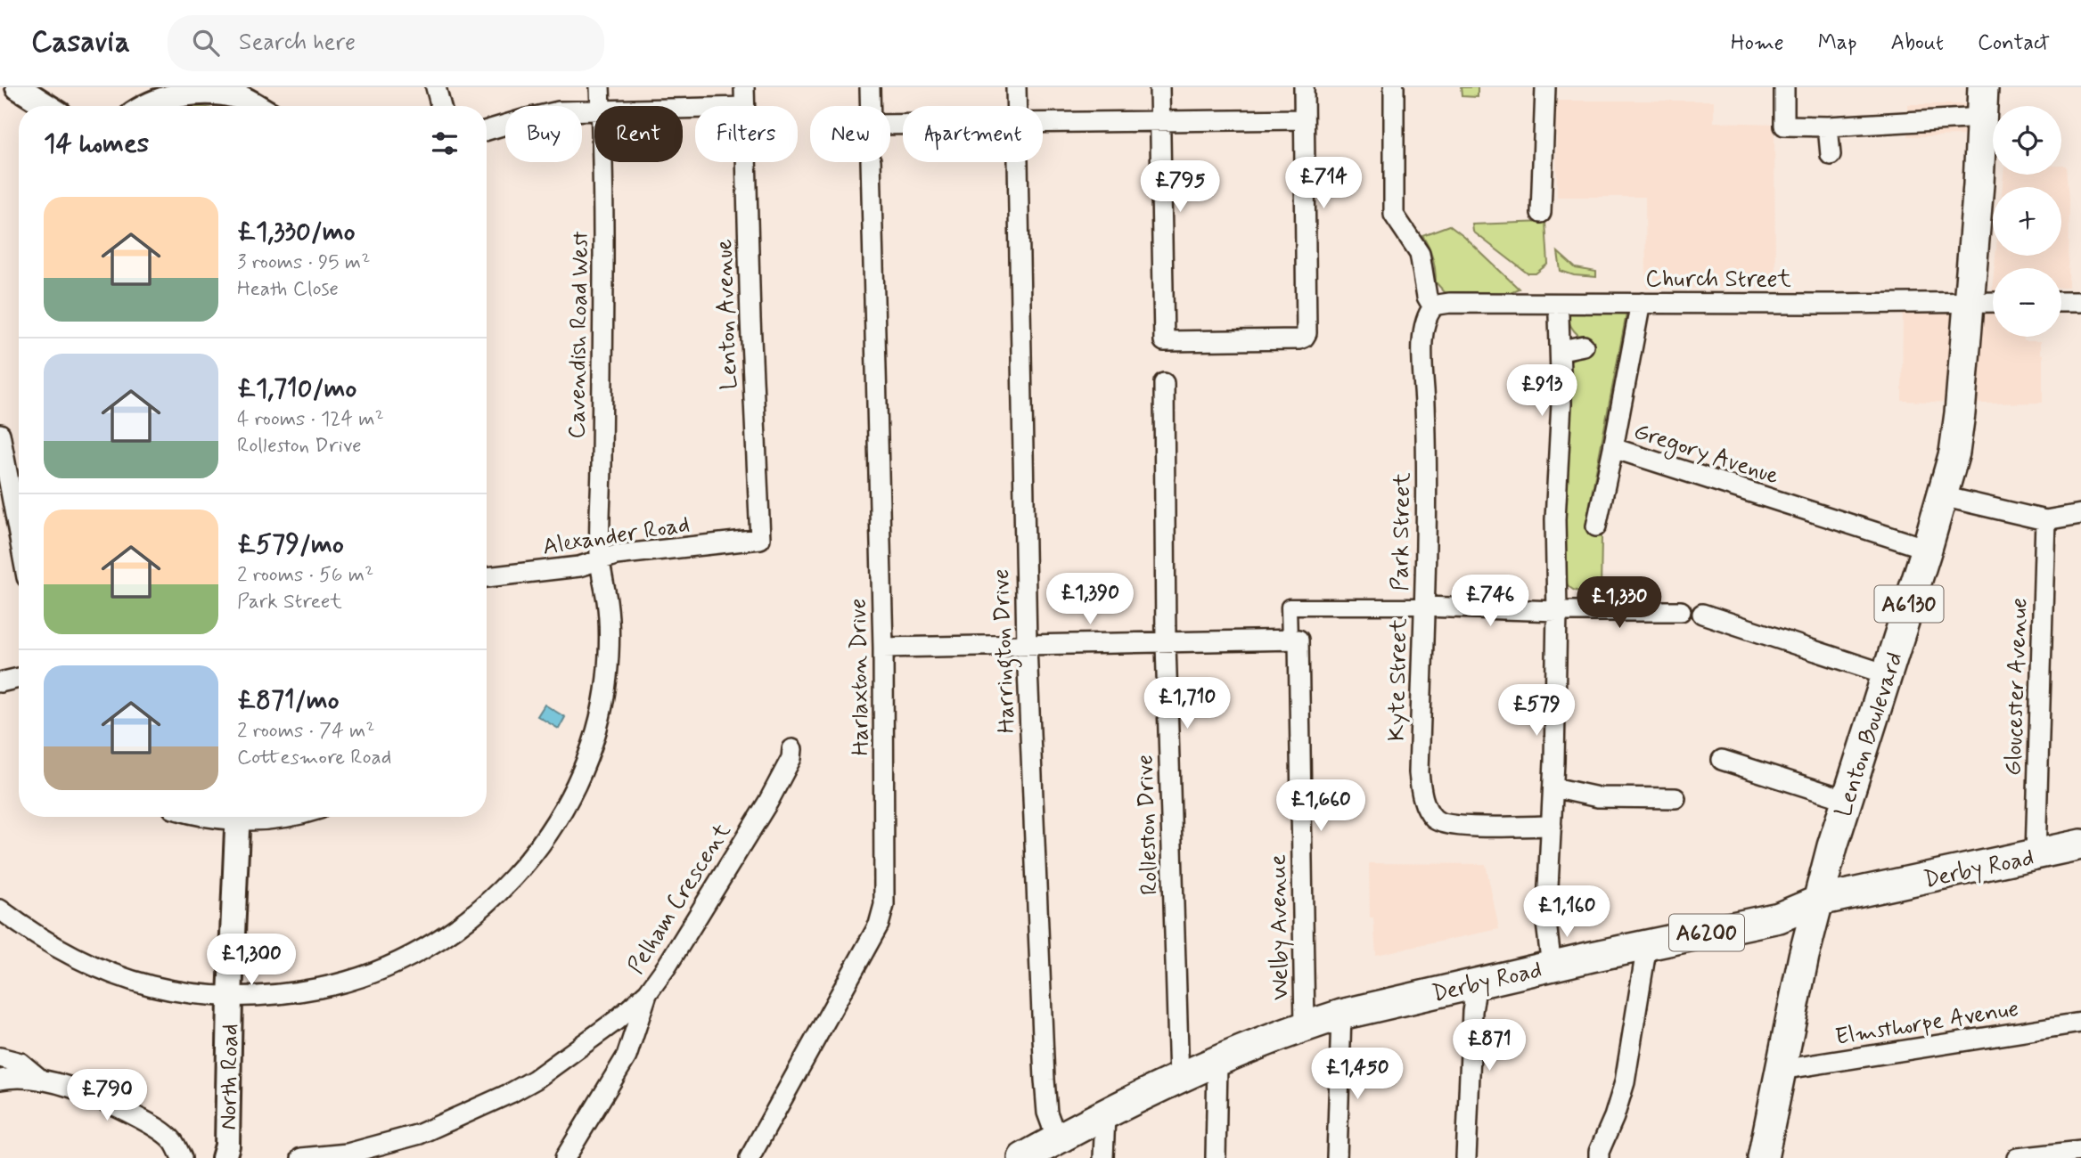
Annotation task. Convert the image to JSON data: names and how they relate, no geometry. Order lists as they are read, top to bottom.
{
  "streets": {
    "main road": [
      "A6130",
      "Lenton Boulevard",
      "Derby Road",
      "A6200"
    ],
    "street": [
      "Church Street",
      "Lenton Avenue",
      "Cavendish Road West",
      "Gregory Avenue",
      "Park Street",
      "Alexander Road",
      "Harrington Drive",
      "Harlaxton Drive",
      "Kyte Street",
      "Gloucester Avenue",
      "Rolleston Drive",
      "Pelham Crescent",
      "Welby Avenue",
      "Elmsthorpe Avenue",
      "North Road"
    ]
  },
  "crossings": [
    ["Church Street", "Gregory Avenue"],
    ["Church Street", "Park Street"],
    ["Church Street", "Lenton Boulevard"],
    ["Lenton Avenue", "Alexander Road"],
    ["Cavendish Road West", "Alexander Road"],
    ["Cavendish Road West", "North Road"],
    ["Gregory Avenue", "Lenton Boulevard"],
    ["Park Street", "Kyte Street"],
    ["Harrington Drive", "Derby Road"],
    ["Gloucester Avenue", "Derby Road"],
    ["Lenton Boulevard", "Derby Road"],
    ["Lenton Boulevard", "Elmsthorpe Avenue"],
    ["Rolleston Drive", "Derby Road"],
    ["Derby Road", "Welby Avenue"]
  ],
  "page": {
    "header": "Casavia",
    "search": "Search here",
    "nav": [
      "Home",
      "Map",
      "About",
      "Contact"
    ],
    "map_buttons": ["+", "−"],
    "chip": [
      "Buy",
      "Rent",
      "Filters",
      "New",
      "Apartment"
    ],
    "heading": "14 homes",
    "price": [
      "£714",
      "£795",
      "£913",
      "£1,390",
      "£746",
      "£1,330",
      "£1,710",
      "£579",
      "£1,660",
      "£1,160",
      "£1,300",
      "£871",
      "£1,450",
      "£790"
    ],
    "list": [
      {
        "name": "£1,330/mo",
        "note": "3 rooms · 95 m² · Heath Close"
      },
      {
        "name": "£1,710/mo",
        "note": "4 rooms · 124 m² · Rolleston Drive"
      },
      {
        "name": "£579/mo",
        "note": "2 rooms · 56 m² · Park Street"
      },
      {
        "name": "£871/mo",
        "note": "2 rooms · 74 m² · Cottesmore Road"
      }
    ]
  }
}
